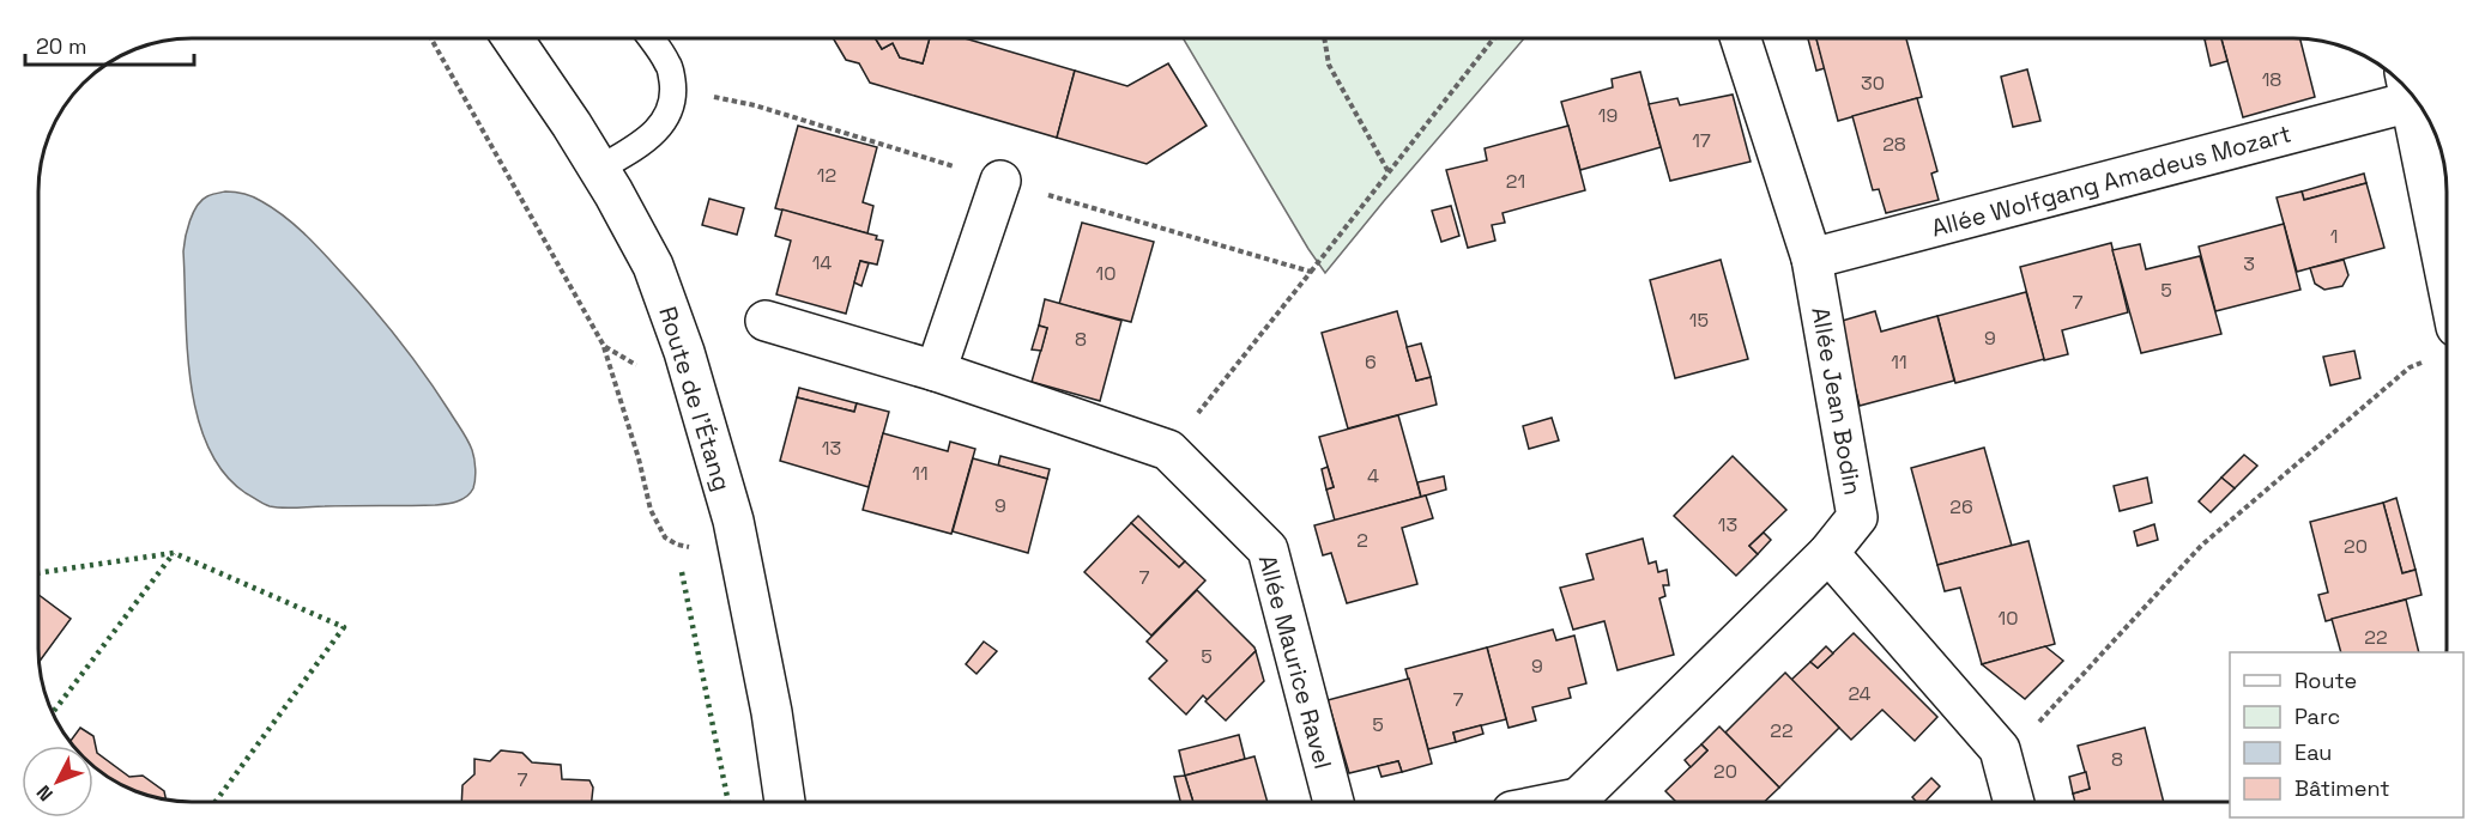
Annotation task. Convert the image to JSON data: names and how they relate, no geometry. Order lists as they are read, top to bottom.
{
  "streets": {
    "street": [
      "Allée Wolfgang Amadeus Mozart",
      "Route de l'Étang",
      "Allée Jean Bodin",
      "Allée Maurice Ravel"
    ]
  },
  "crossings": [
    ["Allée Wolfgang Amadeus Mozart", "Allée Jean Bodin"]
  ],
  "house_numbers": [
    "18",
    "30",
    "19",
    "17",
    "28",
    "12",
    "21",
    "1",
    "14",
    "3",
    "10",
    "5",
    "7",
    "15",
    "9",
    "8",
    "6",
    "11",
    "13",
    "11",
    "4",
    "9",
    "26",
    "13",
    "2",
    "20",
    "7",
    "10",
    "22",
    "5",
    "9",
    "24",
    "7",
    "5",
    "22",
    "8",
    "20",
    "7"
  ],
  "legend": [
    "Route",
    "Parc",
    "Eau",
    "Bâtiment"
  ],
  "scale_bar": "20 m",
  "north": "bottom left"
}
